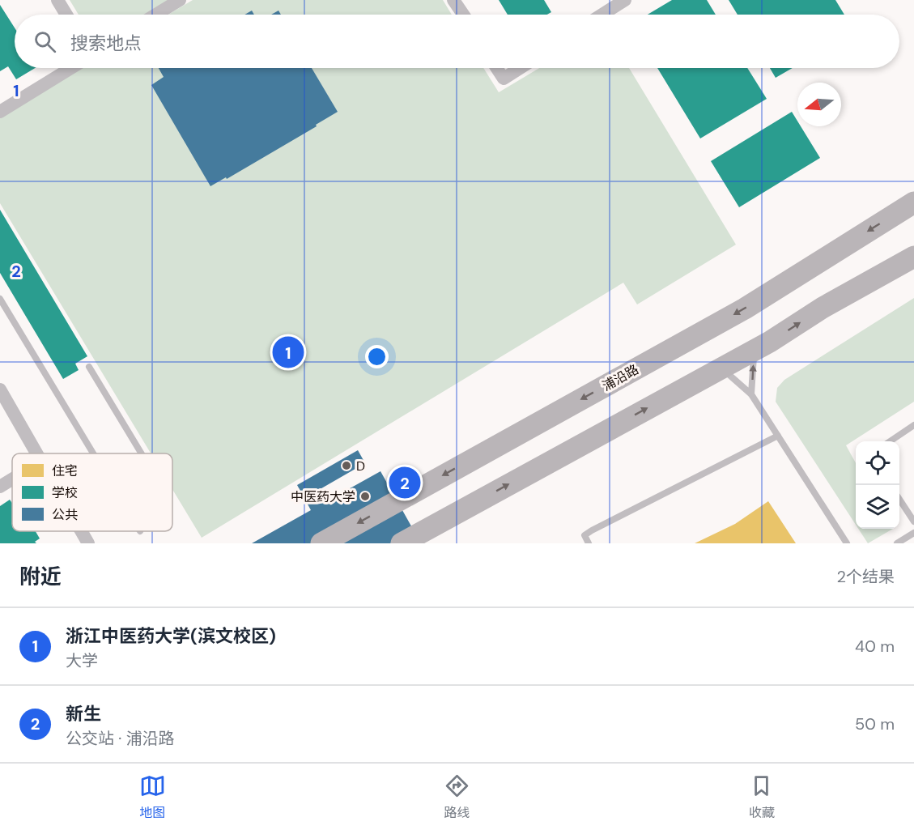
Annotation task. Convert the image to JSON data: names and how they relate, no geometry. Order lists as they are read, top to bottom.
{
  "streets": {
    "main road": ["浦沿路"]
  },
  "places": ["D", "中医药大学"],
  "legend": ["住宅", "学校", "公共"],
  "north": "left",
  "page": {
    "search": "搜索地点",
    "pins": ["1", "2"],
    "heading": ["附近", "2个结果"],
    "list": [
      {
        "mark": "1",
        "name": "浙江中医药大学(滨文校区)",
        "note": "大学",
        "value": "40 m"
      },
      {
        "mark": "2",
        "name": "新生",
        "note": "公交站 · 浦沿路",
        "value": "50 m"
      }
    ],
    "nav": ["地图", "路线", "收藏"]
  },
  "grid": {
    "rows": ["1", "2"]
  }
}
